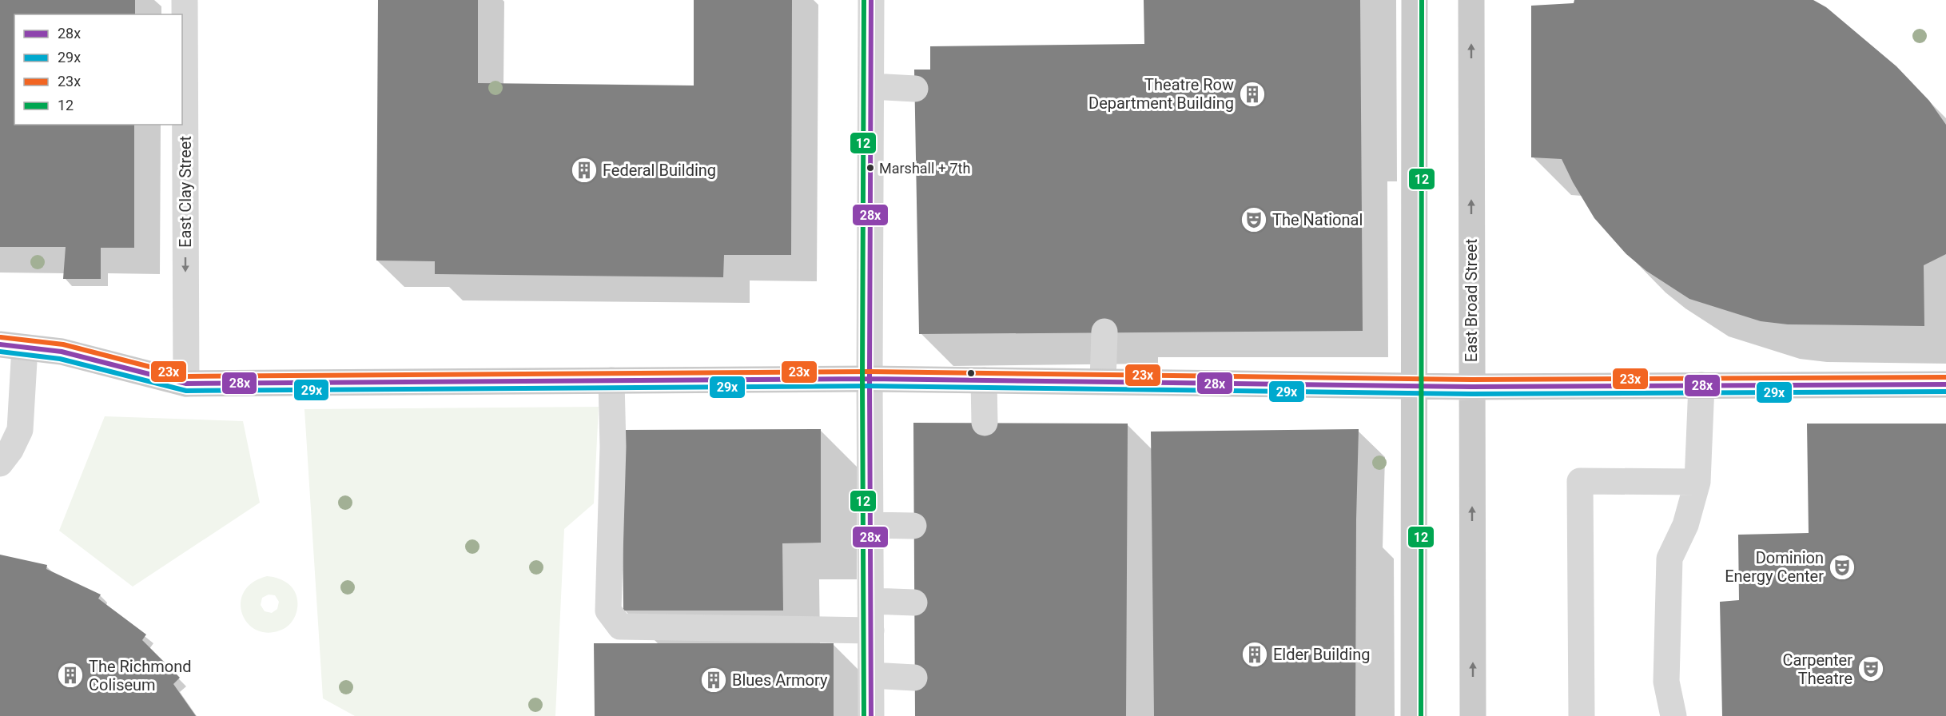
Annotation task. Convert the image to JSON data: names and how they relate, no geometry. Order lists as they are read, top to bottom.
{
  "streets": {
    "main road": ["East Broad Street"],
    "street": ["East Clay Street"]
  },
  "one_way": ["East Clay Street"],
  "places": {
    "building": [
      "Theatre Row Department Building",
      "Federal Building",
      "Elder Building",
      "The Richmond Coliseum",
      "Blues Armory"
    ],
    "other": ["Marshall + 7th"],
    "theatre": ["The National", "Dominion Energy Center", "Carpenter Theatre"]
  },
  "lines": [
    "transit line 28x",
    "transit line 12",
    "transit line 23x",
    "transit line 29x"
  ],
  "legend": [
    "28x",
    "29x",
    "23x",
    "12"
  ]
}
